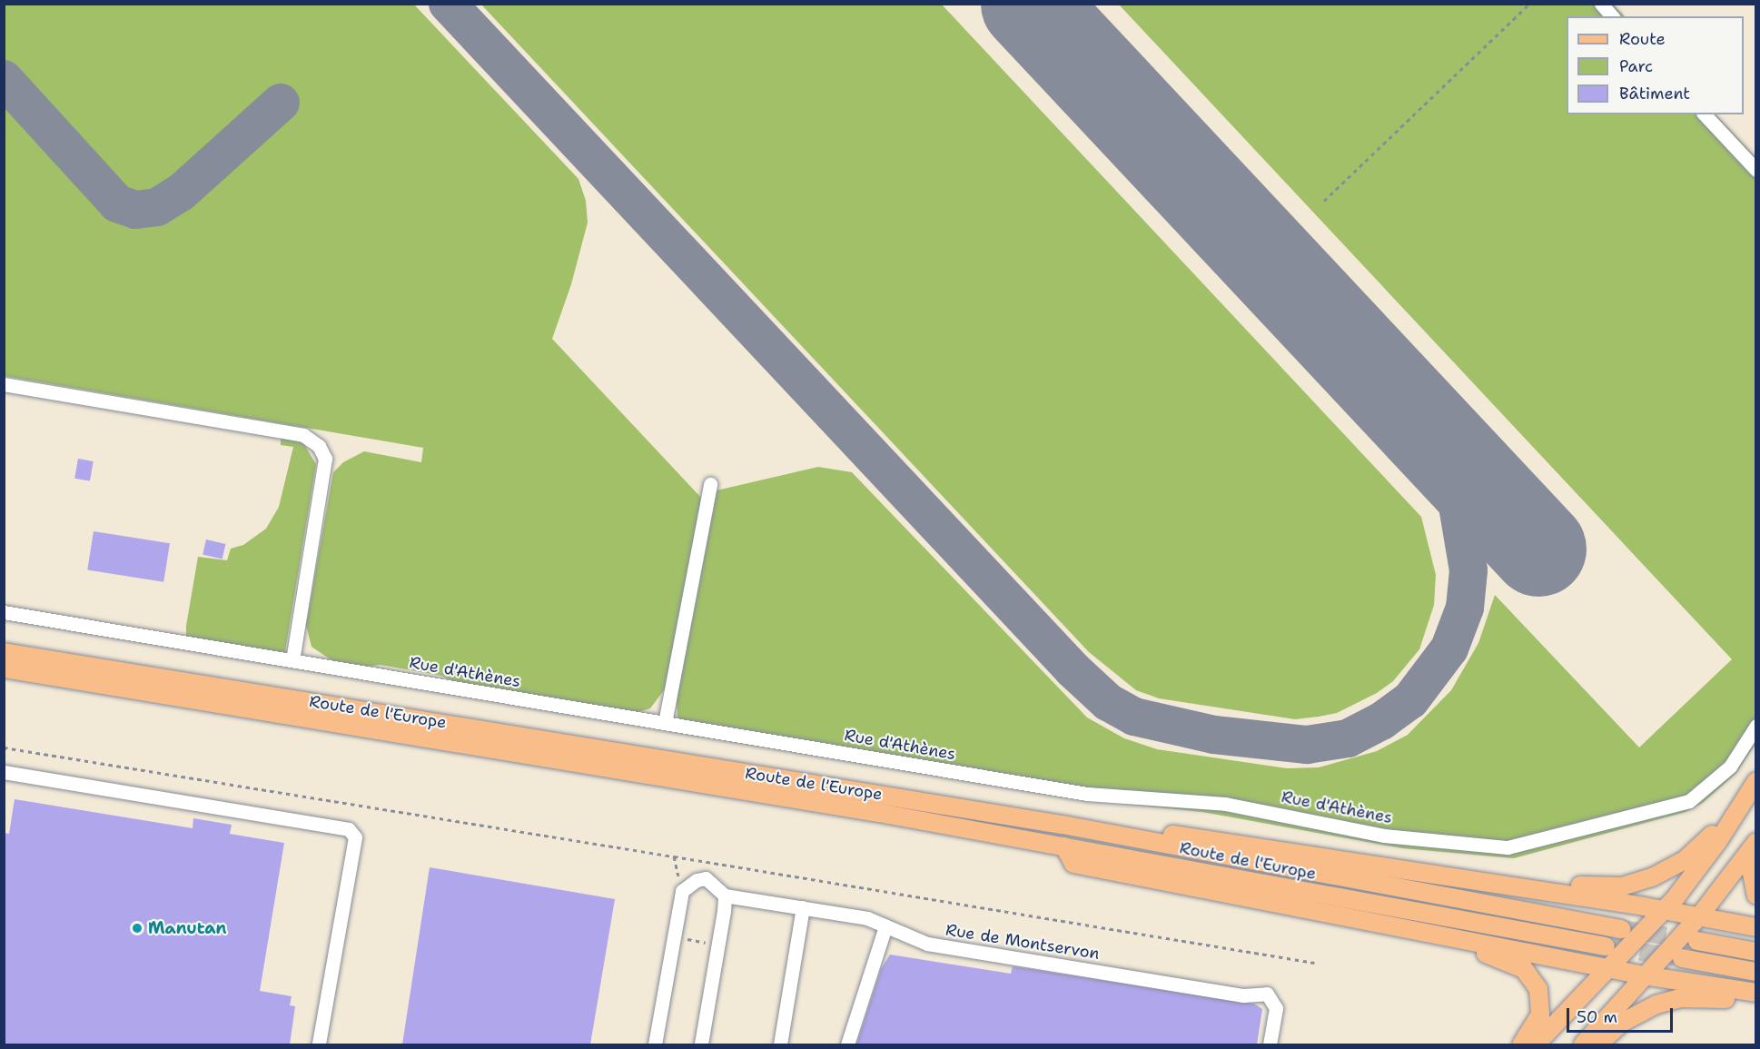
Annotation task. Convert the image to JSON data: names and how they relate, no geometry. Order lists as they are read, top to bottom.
{
  "streets": {
    "main road": ["Route de l'Europe"],
    "street": ["Rue d'Athènes", "Rue de Montservon"]
  },
  "places": ["Manutan"],
  "legend": ["Route", "Parc", "Bâtiment"],
  "scale_bar": "50 m"
}
